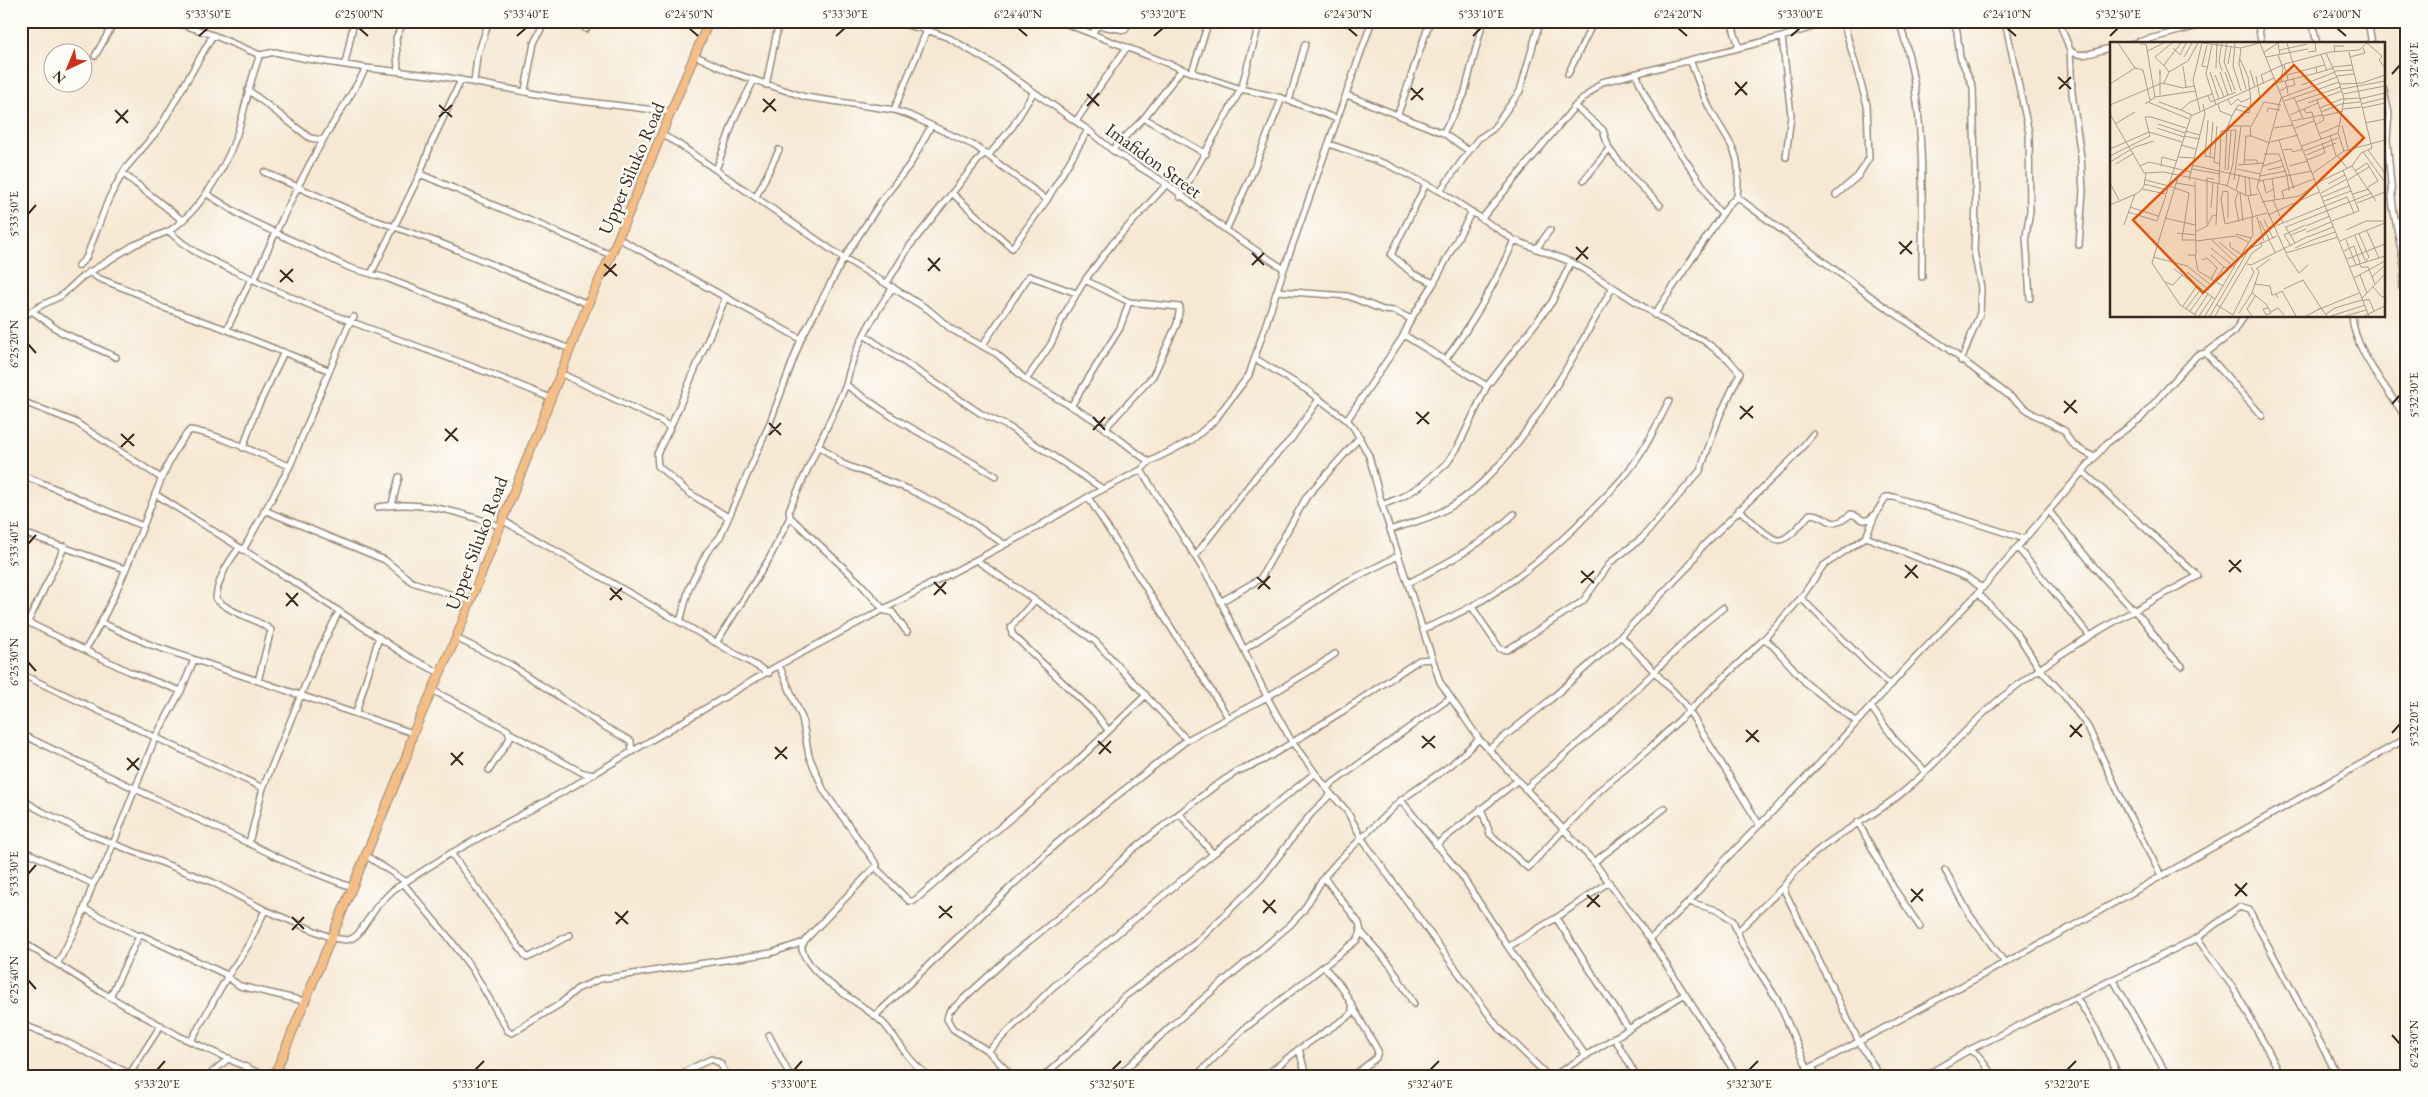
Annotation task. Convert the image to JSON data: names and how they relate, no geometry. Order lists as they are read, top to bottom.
{
  "streets": {
    "main road": ["Upper Siluko Road"],
    "street": ["Imafidon Street"]
  },
  "north": "bottom left",
  "coordinates": [
    "5°33'50\"E",
    "6°25'00\"N",
    "5°33'40\"E",
    "6°24'50\"N",
    "5°33'30\"E",
    "6°24'40\"N",
    "5°33'20\"E",
    "6°24'30\"N",
    "5°33'10\"E",
    "6°24'20\"N",
    "5°33'00\"E",
    "6°24'10\"N",
    "5°32'50\"E",
    "6°24'00\"N",
    "5°32'40\"E",
    "6°25'20\"N",
    "5°32'30\"E",
    "6°25'30\"N",
    "5°32'20\"E",
    "6°25'40\"N"
  ]
}
